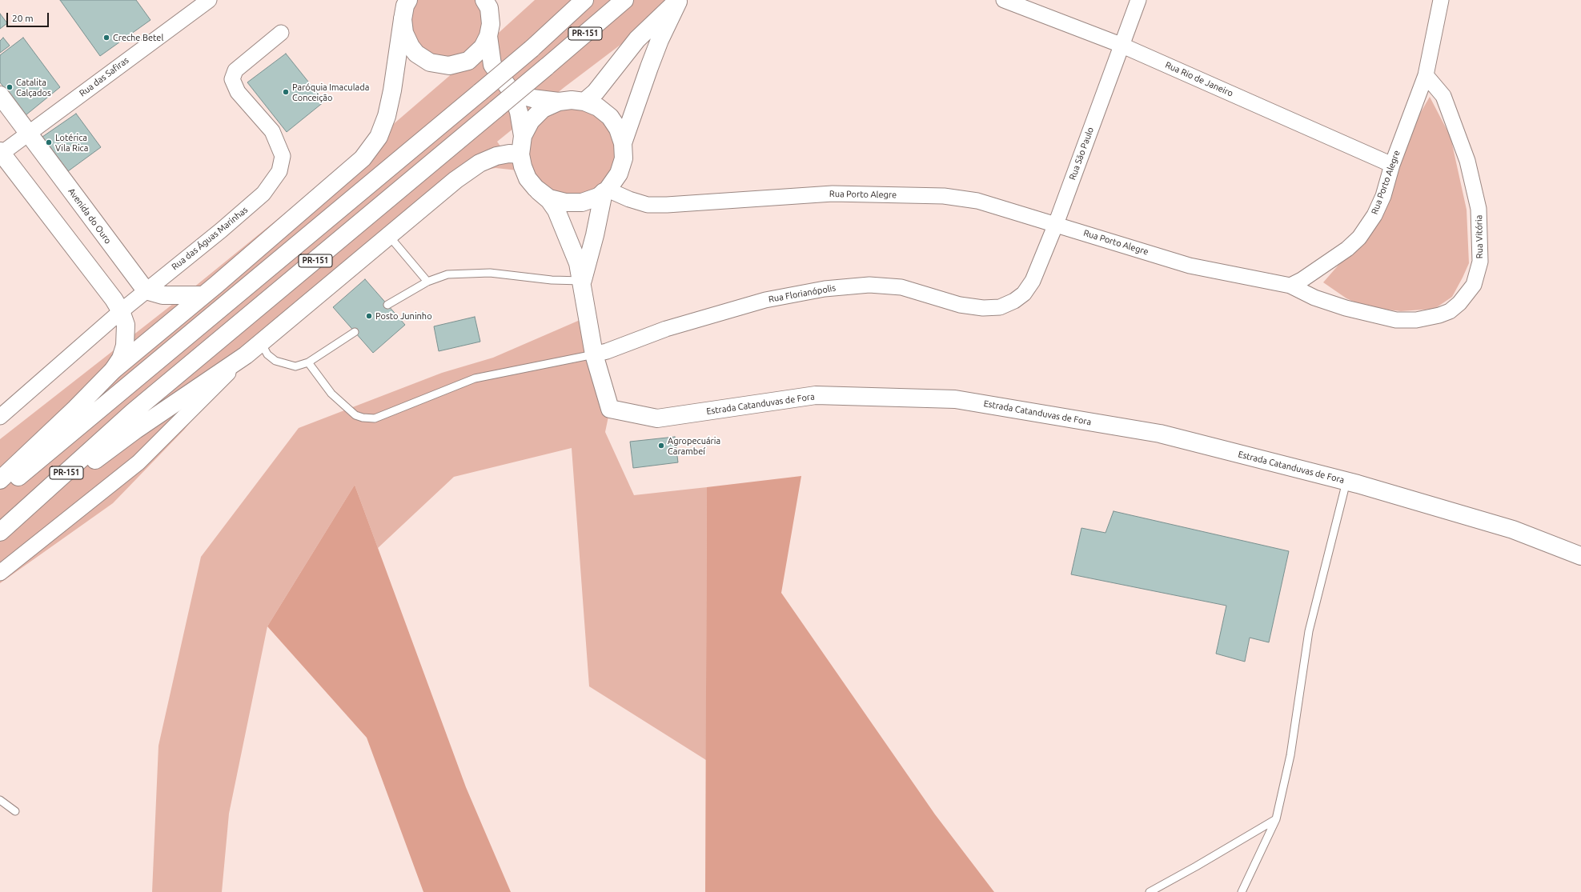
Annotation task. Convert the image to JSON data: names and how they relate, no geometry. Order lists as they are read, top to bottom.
{
  "streets": {
    "main road": ["PR-151", "Avenida do Ouro", "Estrada Catanduvas de Fora"],
    "street": [
      "Rua das Safiras",
      "Rua Rio de Janeiro",
      "Rua São Paulo",
      "Rua Porto Alegre",
      "Rua Vitória",
      "Rua das Águas Marinhas",
      "Rua Florianópolis"
    ]
  },
  "crossings": [
    ["Rua das Safiras", "Avenida do Ouro"],
    ["Rua Rio de Janeiro", "Rua São Paulo"],
    ["Rua Rio de Janeiro", "Rua Porto Alegre"],
    ["Rua São Paulo", "Rua Porto Alegre"],
    ["Rua São Paulo", "Rua Florianópolis"],
    ["Rua Porto Alegre", "Rua Vitória"],
    ["Rua Porto Alegre", "Estrada Catanduvas de Fora"],
    ["Avenida do Ouro", "Rua das Águas Marinhas"],
    ["Rua Florianópolis", "Estrada Catanduvas de Fora"]
  ],
  "places": [
    "Creche Betel",
    "Catalita Calçados",
    "Paróquia Imaculada Conceição",
    "Lotérica Vila Rica",
    "Posto Juninho",
    "Agropecuária Carambeí"
  ],
  "scale_bar": "20 m"
}
